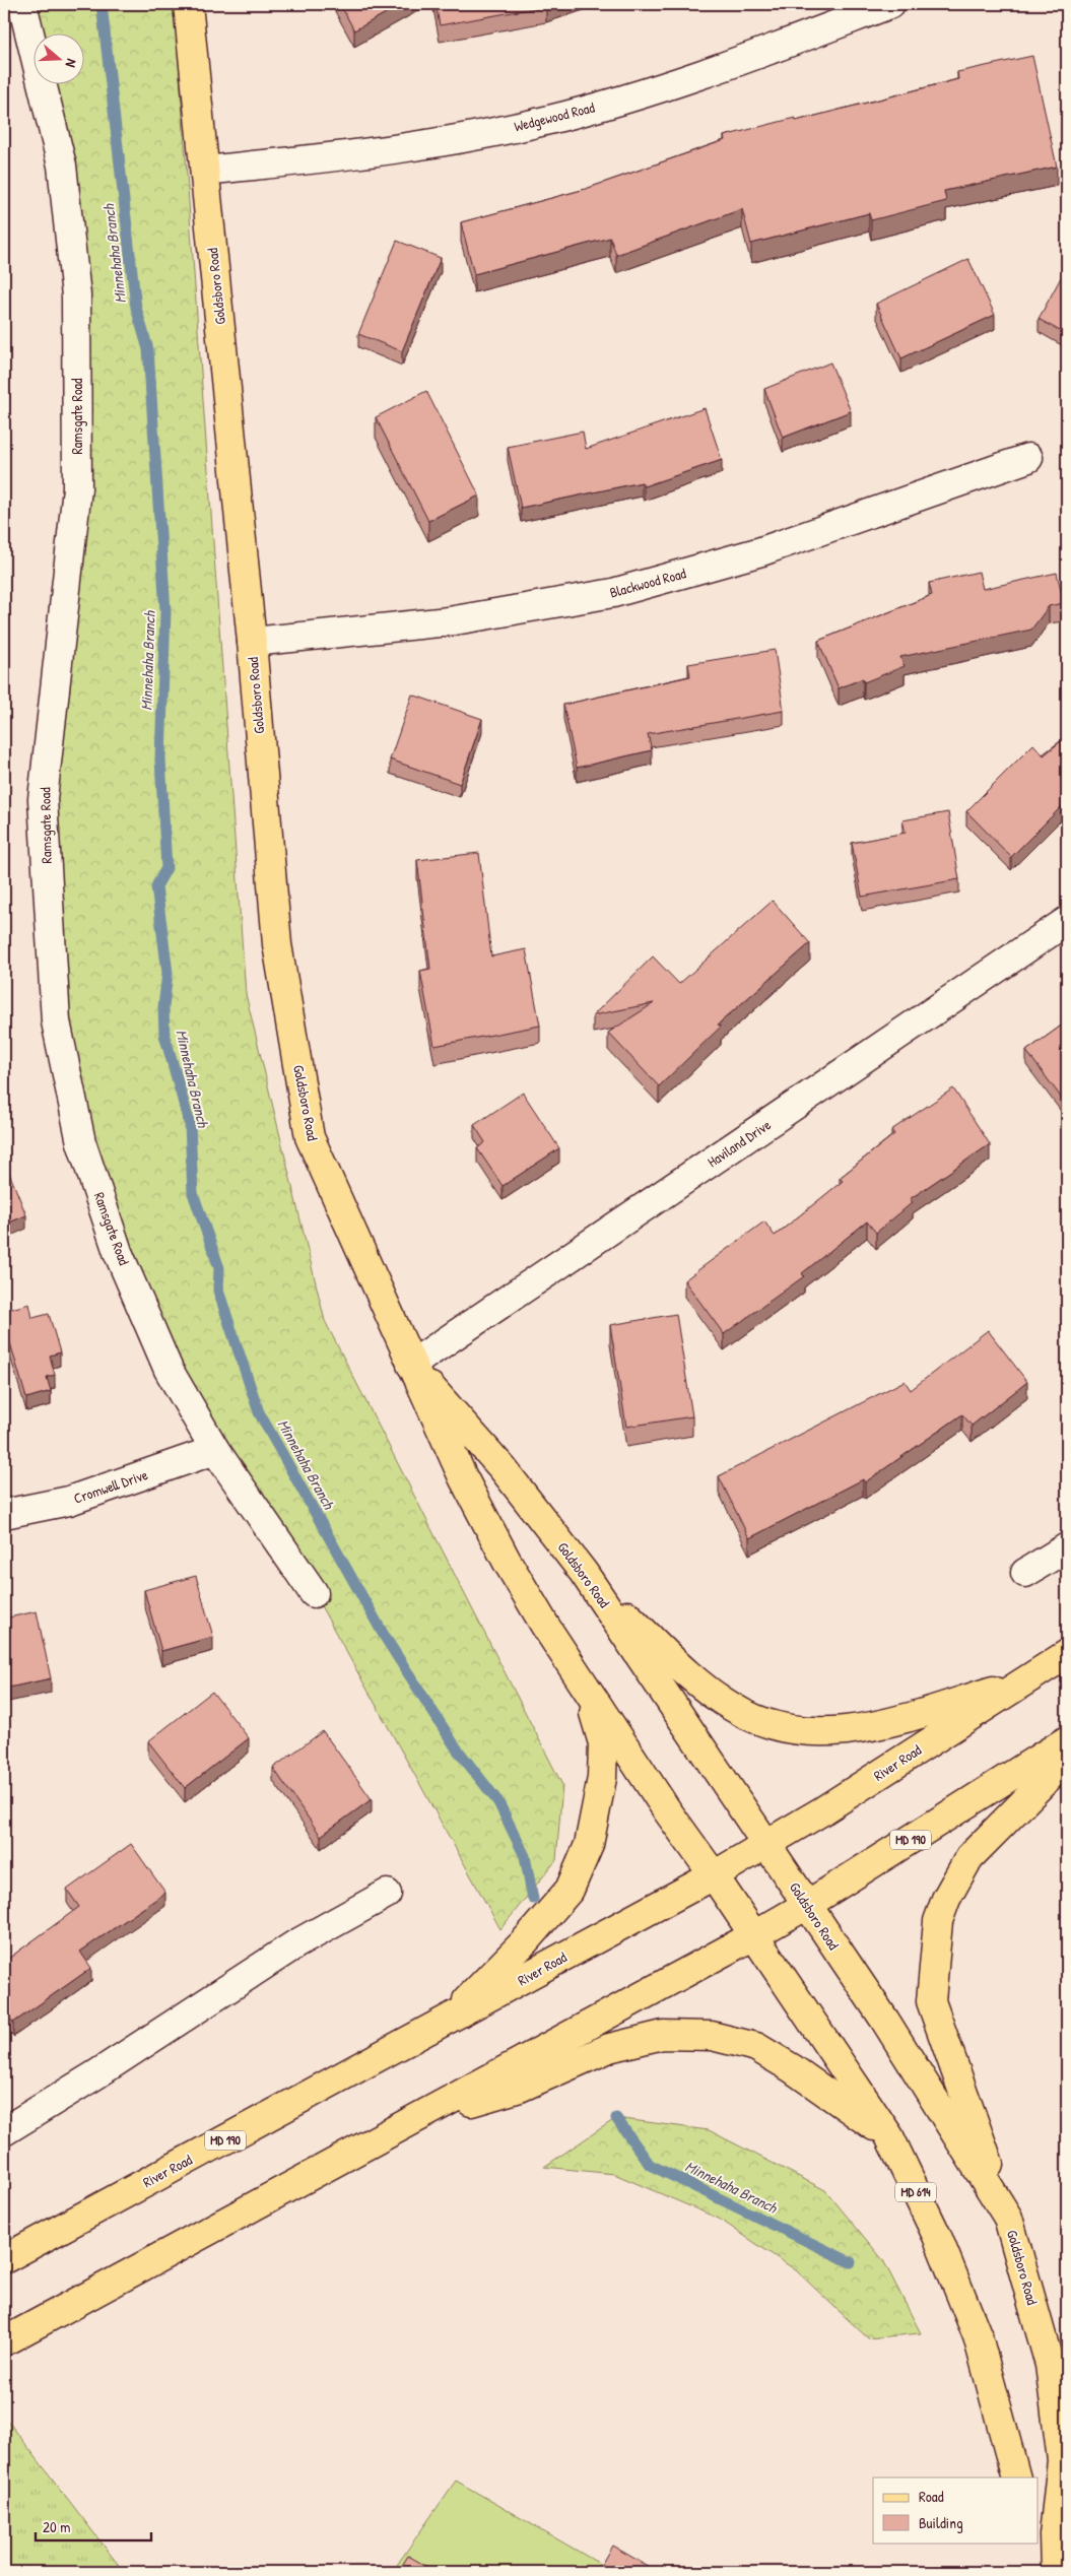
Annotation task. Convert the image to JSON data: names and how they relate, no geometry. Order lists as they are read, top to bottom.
{
  "streets": {
    "main road": [
      "Goldsboro Road",
      "River Road",
      "MD 190",
      "MD 614"
    ],
    "street": [
      "Wedgewood Road",
      "Ramsgate Road",
      "Blackwood Road",
      "Haviland Drive",
      "Cromwell Drive"
    ]
  },
  "crossings": [
    ["Wedgewood Road", "Goldsboro Road"],
    ["Goldsboro Road", "Blackwood Road"],
    ["Goldsboro Road", "Haviland Drive"],
    ["Goldsboro Road", "River Road"],
    ["Goldsboro Road", "MD 190"],
    ["Ramsgate Road", "Cromwell Drive"]
  ],
  "water": ["Minnehaha Branch"],
  "legend": ["Road", "Building"],
  "scale_bar": "20 m",
  "north": "right"
}
